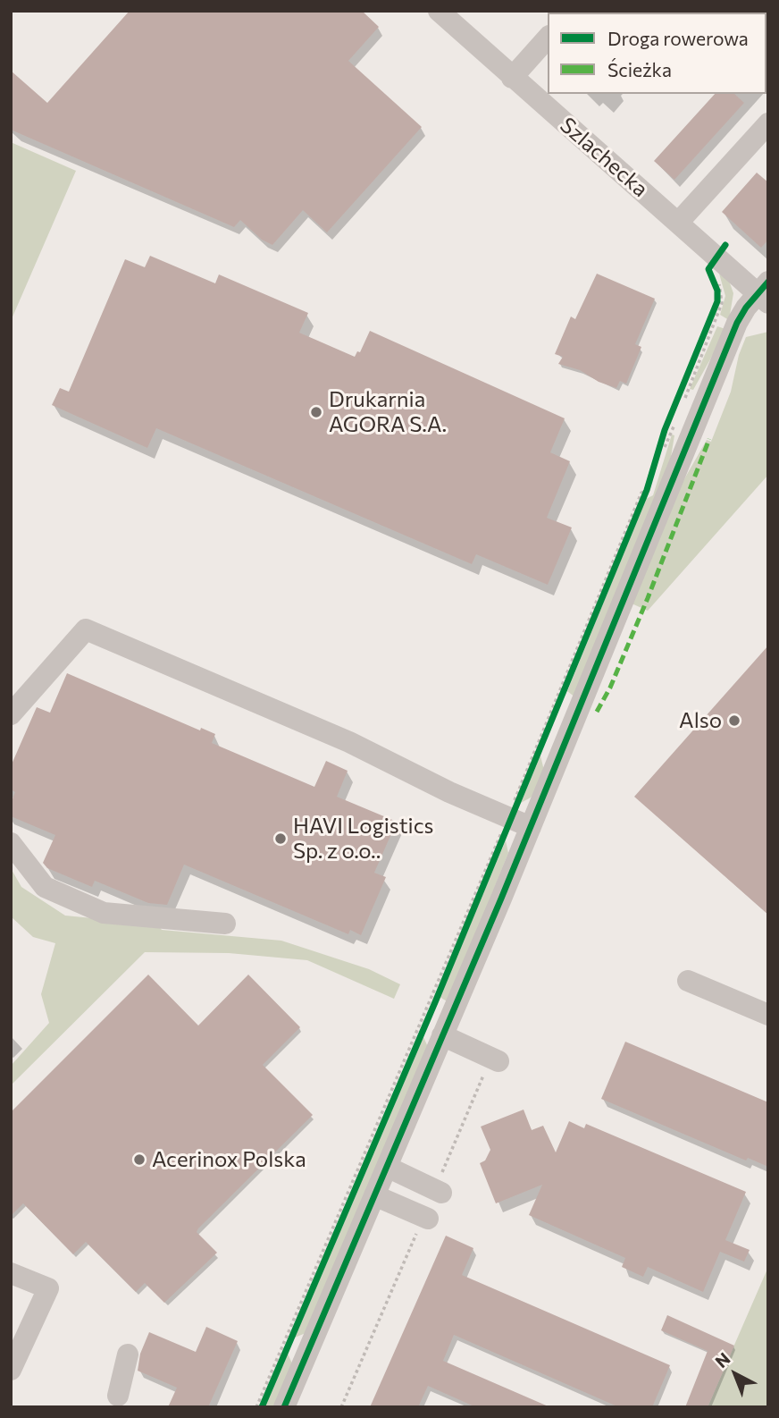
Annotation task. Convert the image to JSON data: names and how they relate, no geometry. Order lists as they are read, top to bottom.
{
  "streets": {
    "street": ["Szlachecka"]
  },
  "places": [
    "Drukarnia AGORA S.A.",
    "Also",
    "HAVI Logistics Sp. z o.o..",
    "Acerinox Polska"
  ],
  "legend": ["Droga rowerowa", "Ścieżka"],
  "north": "top left"
}
